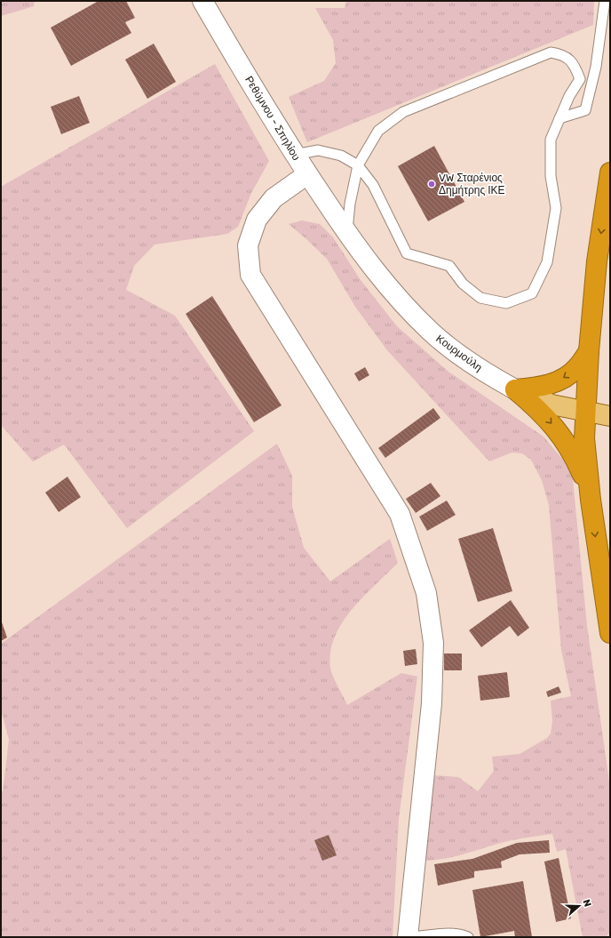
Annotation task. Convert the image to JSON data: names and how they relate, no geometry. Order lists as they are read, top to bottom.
{
  "streets": {
    "main road": ["Κουρμούλη"],
    "street": ["Ρεθύμνου - Σπηλίου"]
  },
  "crossings": [
    ["Ρεθύμνου - Σπηλίου", "Κουρμούλη"]
  ],
  "places": ["VW Σταρένιος Δημήτρης ΙΚΕ"],
  "north": "right"
}
